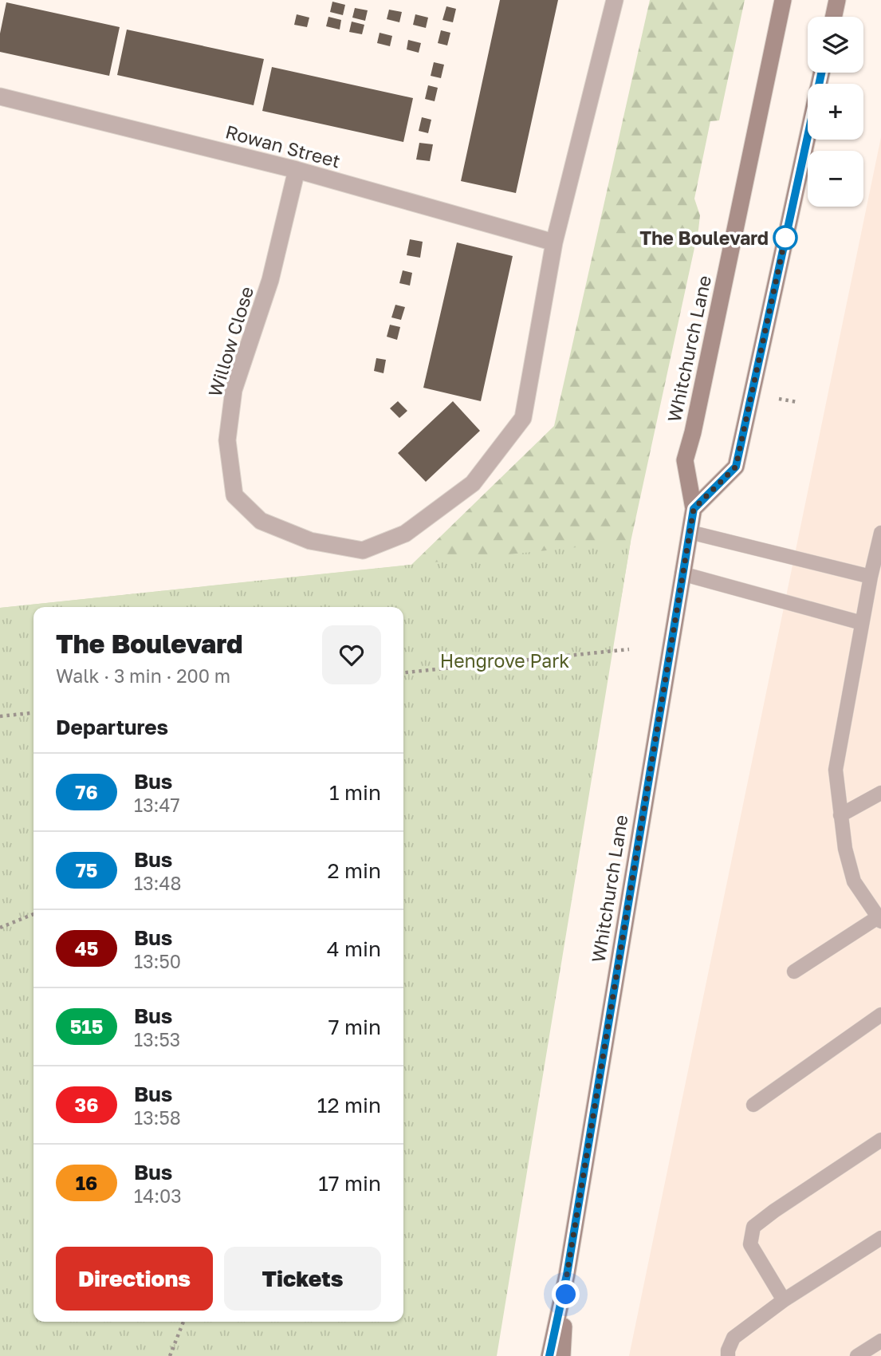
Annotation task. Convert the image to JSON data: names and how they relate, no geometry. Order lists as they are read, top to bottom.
{
  "streets": {
    "street": ["Rowan Street", "Willow Close", "Whitchurch Lane"]
  },
  "crossings": [
    ["Rowan Street", "Willow Close"]
  ],
  "parks": ["Hengrove Park"],
  "places": ["The Boulevard"],
  "lines": ["bus line 76"],
  "page": {
    "map_buttons": ["+", "−"],
    "heading": [
      ["The Boulevard", "Walk · 3 min · 200 m"],
      "Departures"
    ],
    "list": [
      {
        "mark": "76",
        "name": "Bus",
        "note": "13:47",
        "value": "1 min"
      },
      {
        "mark": "75",
        "name": "Bus",
        "note": "13:48",
        "value": "2 min"
      },
      {
        "mark": "45",
        "name": "Bus",
        "note": "13:50",
        "value": "4 min"
      },
      {
        "mark": "515",
        "name": "Bus",
        "note": "13:53",
        "value": "7 min"
      },
      {
        "mark": "36",
        "name": "Bus",
        "note": "13:58",
        "value": "12 min"
      },
      {
        "mark": "16",
        "name": "Bus",
        "note": "14:03",
        "value": "17 min"
      }
    ],
    "buttons": ["Directions", "Tickets"]
  }
}
